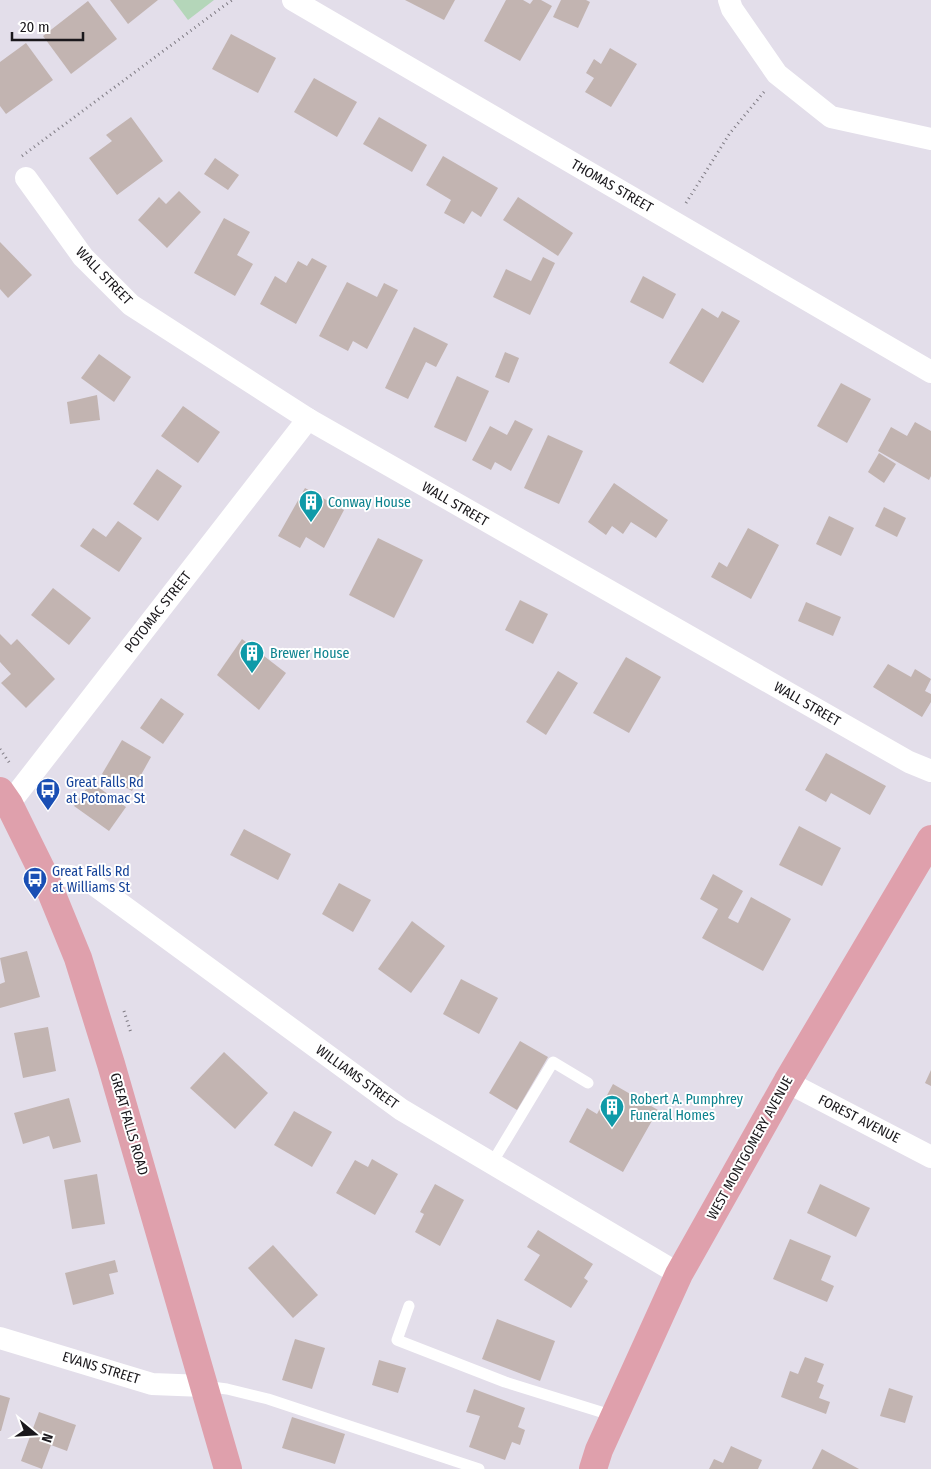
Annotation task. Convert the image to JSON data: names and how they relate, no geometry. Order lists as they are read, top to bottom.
{
  "streets": {
    "main road": ["GREAT FALLS ROAD", "WEST MONTGOMERY AVENUE"],
    "street": [
      "THOMAS STREET",
      "WALL STREET",
      "POTOMAC STREET",
      "WILLIAMS STREET",
      "FOREST AVENUE",
      "EVANS STREET"
    ]
  },
  "crossings": [
    ["WALL STREET", "POTOMAC STREET"],
    ["POTOMAC STREET", "GREAT FALLS ROAD"],
    ["WILLIAMS STREET", "GREAT FALLS ROAD"],
    ["WILLIAMS STREET", "WEST MONTGOMERY AVENUE"],
    ["FOREST AVENUE", "WEST MONTGOMERY AVENUE"],
    ["GREAT FALLS ROAD", "EVANS STREET"]
  ],
  "places": {
    "building": ["Conway House", "Brewer House", "Robert A. Pumphrey Funeral Homes"],
    "bus stop": ["Great Falls Rd at Potomac St", "Great Falls Rd at Williams St"]
  },
  "scale_bar": "20 m",
  "north": "right"
}
